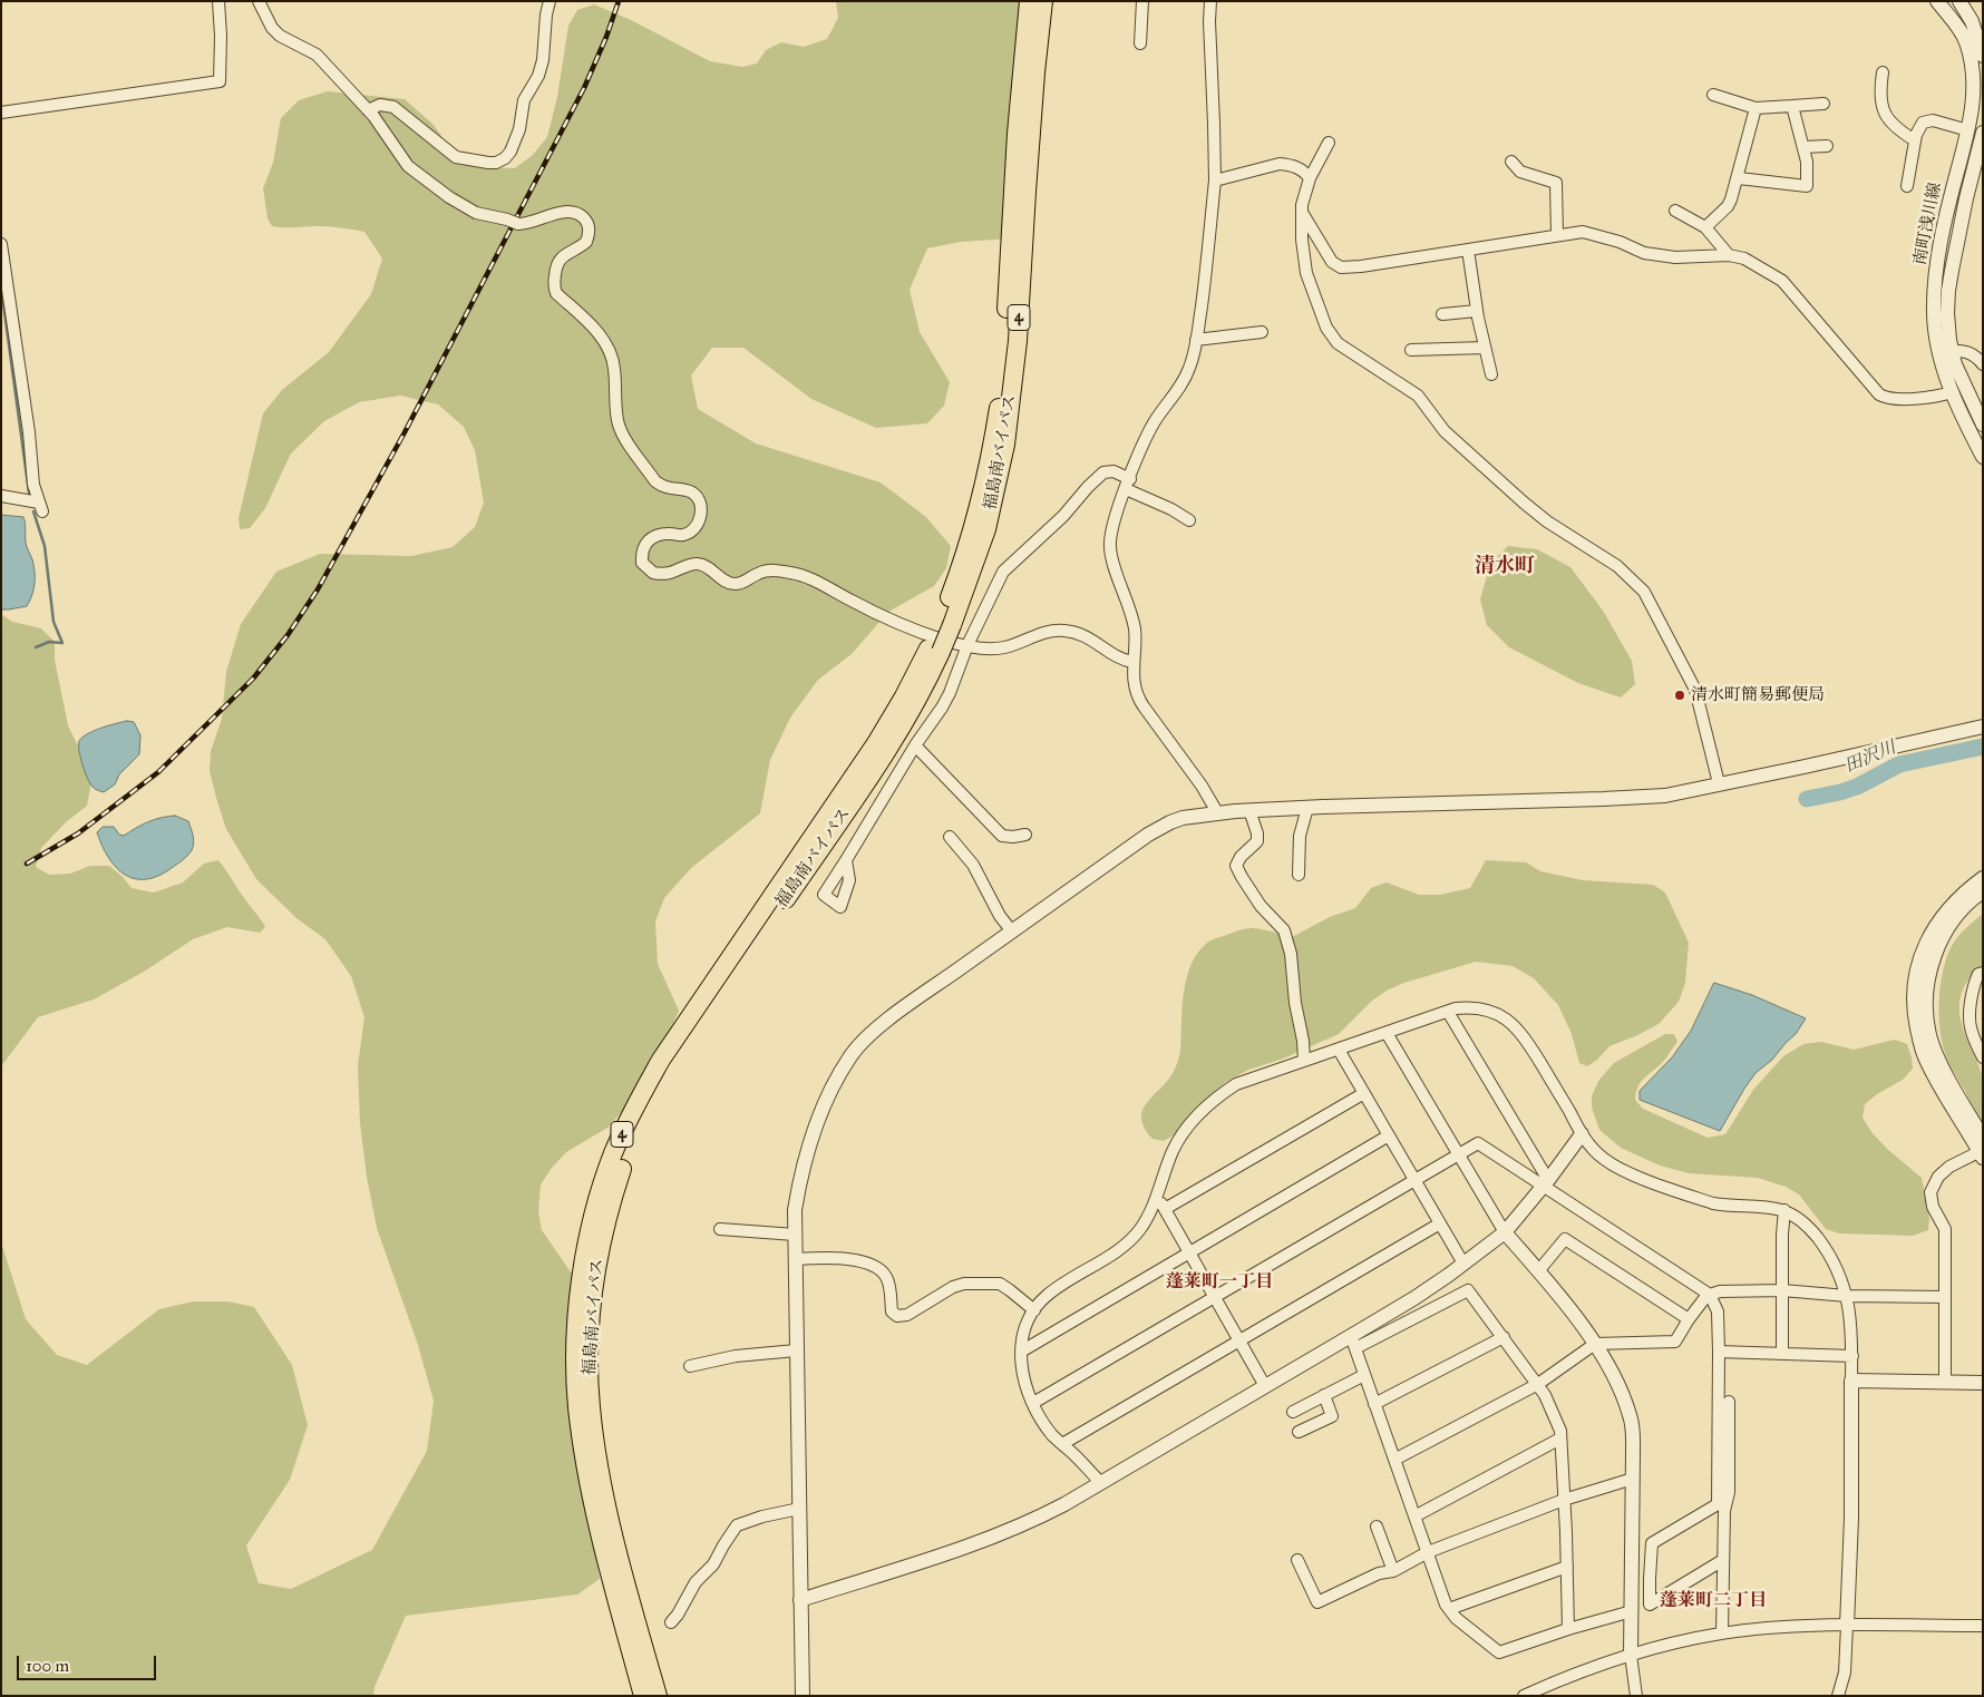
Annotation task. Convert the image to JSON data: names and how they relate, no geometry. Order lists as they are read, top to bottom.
{
  "streets": {
    "highway": ["4", "福島南バイパス"],
    "street": ["南町浅川線"]
  },
  "districts": ["清水町", "蓬莱町一丁目", "蓬莱町二丁目"],
  "water": ["田沢川"],
  "places": ["清水町簡易郵便局"],
  "scale_bar": "100 m"
}
